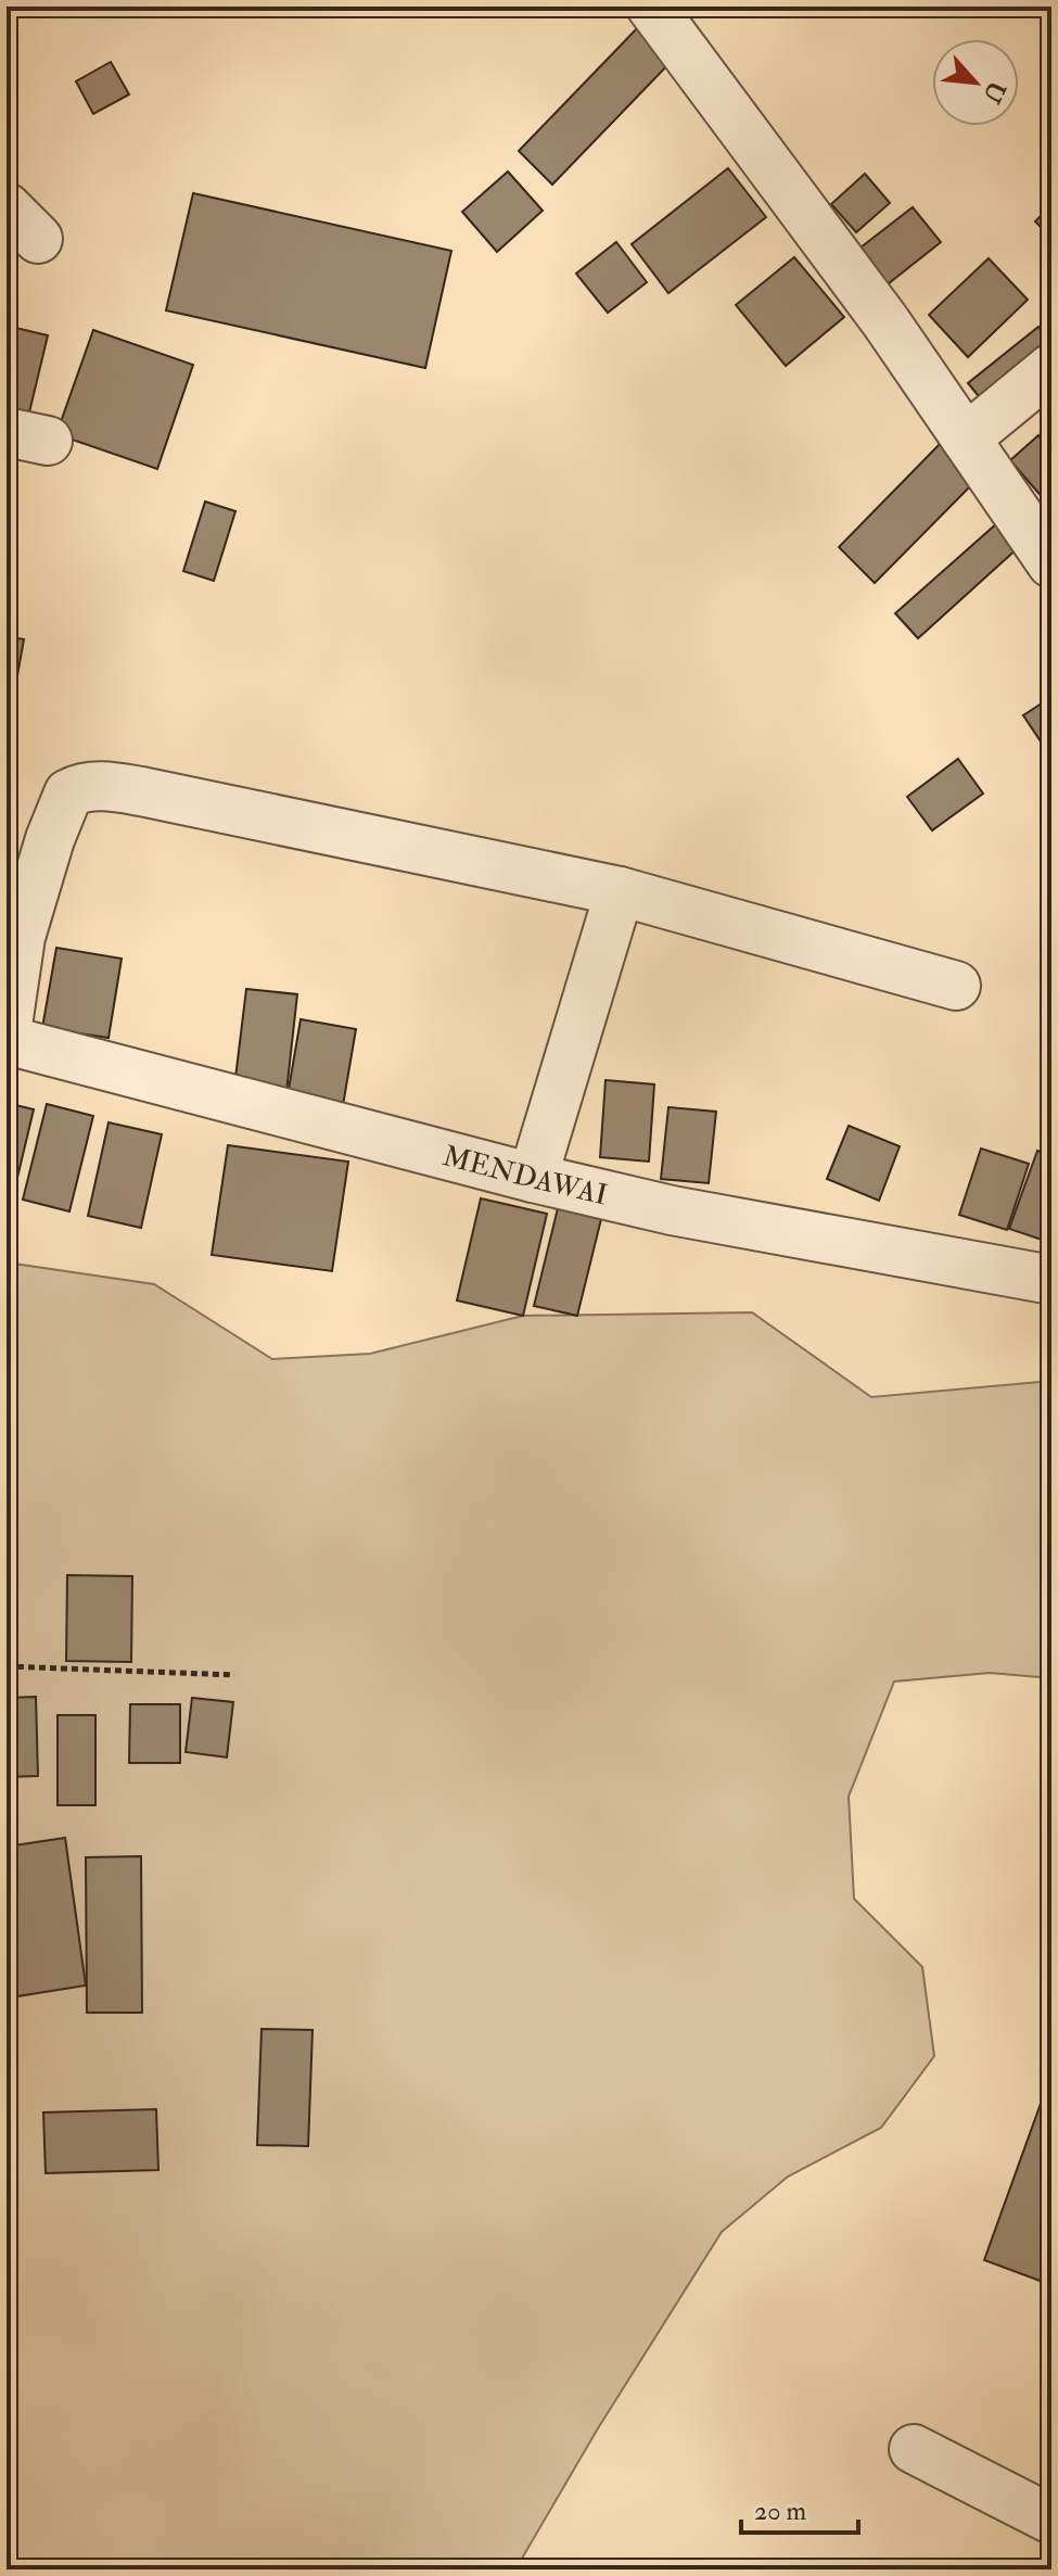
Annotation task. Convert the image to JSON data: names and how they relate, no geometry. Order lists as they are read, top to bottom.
{
  "streets": {
    "street": ["MENDAWAI"]
  },
  "scale_bar": "20 m",
  "north": "bottom right"
}
